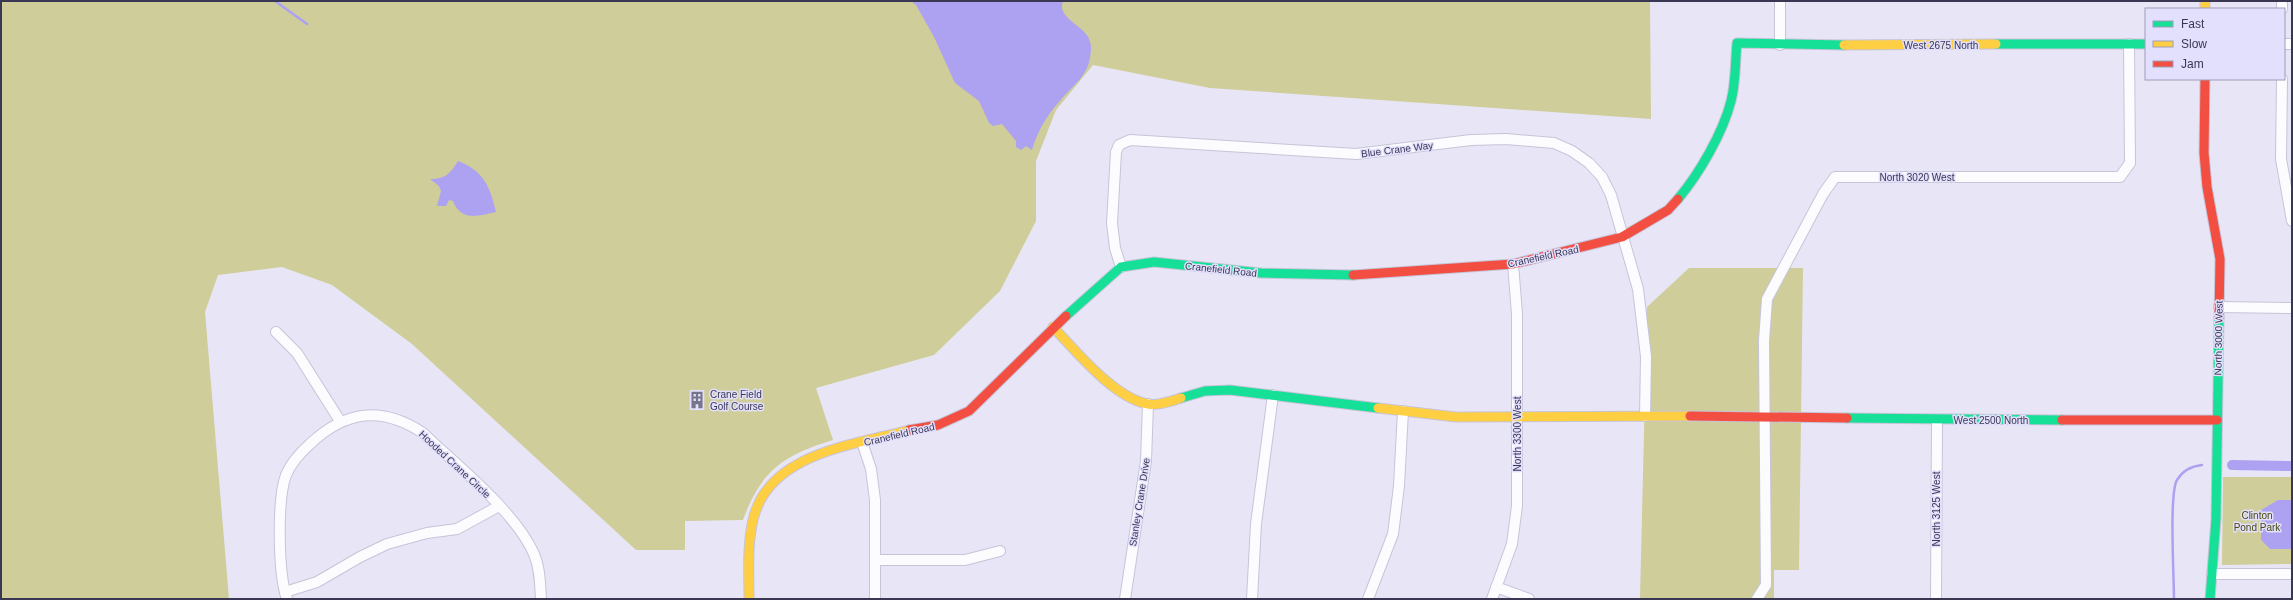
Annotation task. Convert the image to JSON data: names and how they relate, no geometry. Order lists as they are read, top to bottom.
{
  "streets": {
    "street": [
      "West 2675 North",
      "Blue Crane Way",
      "North 3020 West",
      "Cranefield Road",
      "North 3000 West",
      "West 2500 North",
      "North 3300 West",
      "Hooded Crane Circle",
      "Stanley Crane Drive",
      "North 3125 West"
    ]
  },
  "crossings": [
    ["West 2675 North", "North 3020 West"],
    ["West 2675 North", "Cranefield Road"],
    ["Blue Crane Way", "Cranefield Road"],
    ["Blue Crane Way", "West 2500 North"],
    ["North 3020 West", "West 2500 North"],
    ["Cranefield Road", "North 3300 West"],
    ["North 3000 West", "West 2500 North"],
    ["West 2500 North", "North 3300 West"],
    ["West 2500 North", "Stanley Crane Drive"],
    ["West 2500 North", "North 3125 West"]
  ],
  "parks": ["Clinton Pond Park"],
  "places": {
    "building": ["Crane Field Golf Course"]
  },
  "legend": ["Fast", "Slow", "Jam"]
}
